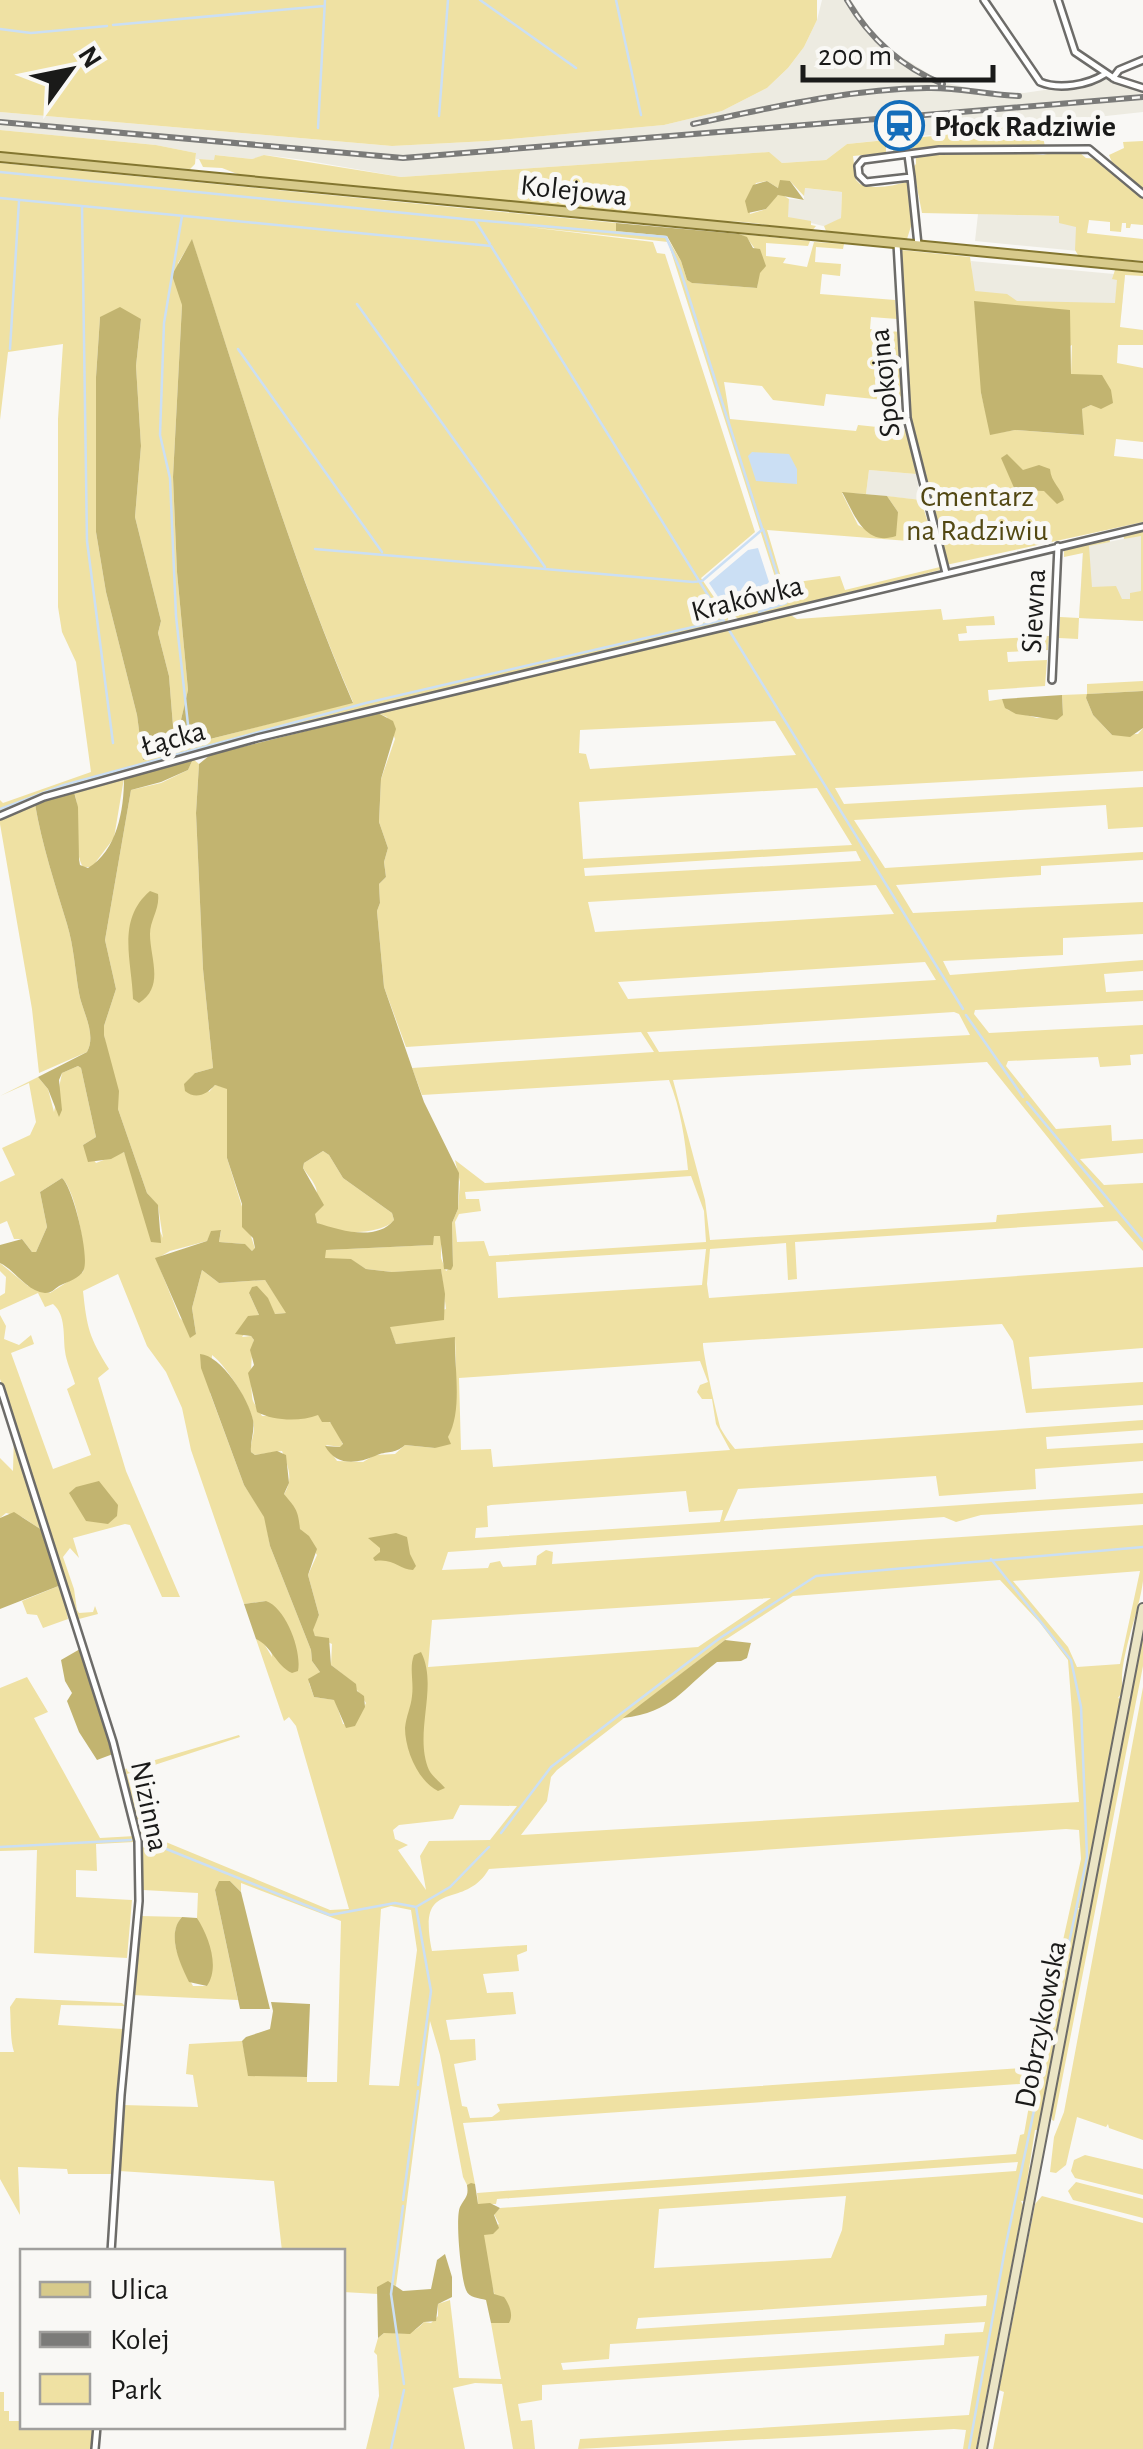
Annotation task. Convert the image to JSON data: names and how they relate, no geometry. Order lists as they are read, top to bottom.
{
  "streets": {
    "main road": ["Kolejowa", "Dobrzykowska"],
    "street": [
      "Spokojna",
      "Krakówka",
      "Siewna",
      "Łącka",
      "Nizinna"
    ]
  },
  "crossings": [
    ["Kolejowa", "Spokojna"],
    ["Spokojna", "Krakówka"],
    ["Krakówka", "Siewna"],
    ["Krakówka", "Łącka"]
  ],
  "parks": ["Cmentarz na Radziwiu"],
  "places": {
    "station": ["Płock Radziwie"]
  },
  "legend": ["Ulica", "Kolej", "Park"],
  "scale_bar": "200 m",
  "north": "top right"
}
